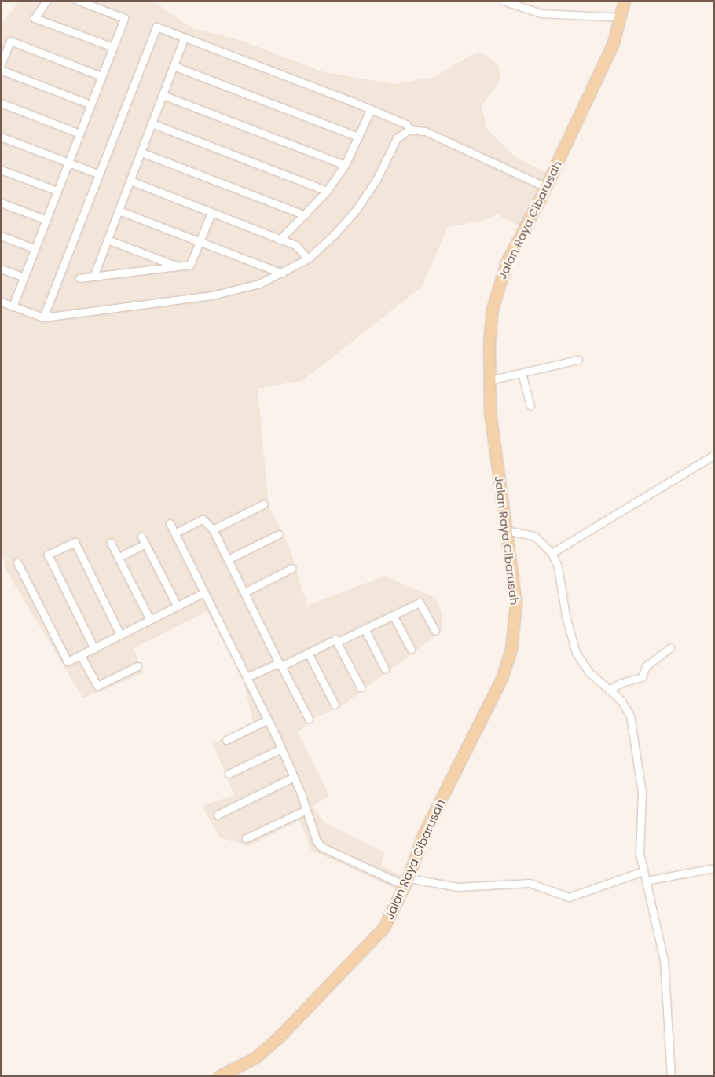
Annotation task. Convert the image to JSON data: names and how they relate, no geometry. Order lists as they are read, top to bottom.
{
  "streets": {
    "main road": ["Jalan Raya Cibarusah"]
  }
}
